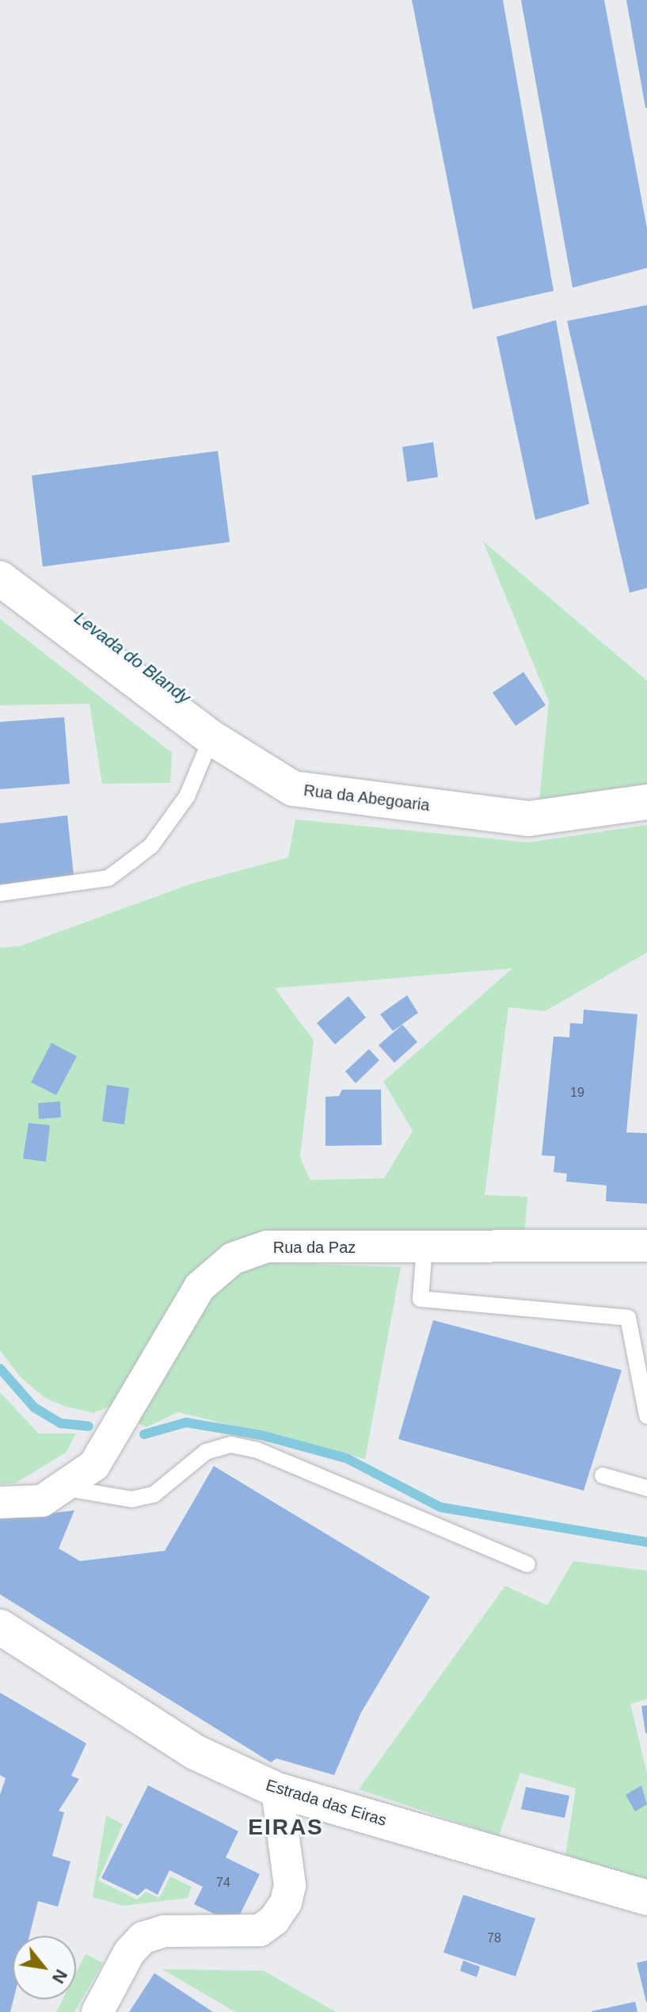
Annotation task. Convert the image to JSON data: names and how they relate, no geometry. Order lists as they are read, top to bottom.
{
  "streets": {
    "street": ["Rua da Abegoaria", "Rua da Paz", "Estrada das Eiras"]
  },
  "districts": ["EIRAS"],
  "water": ["Levada do Blandy"],
  "house_numbers": ["19", "74", "78"],
  "north": "bottom right"
}
